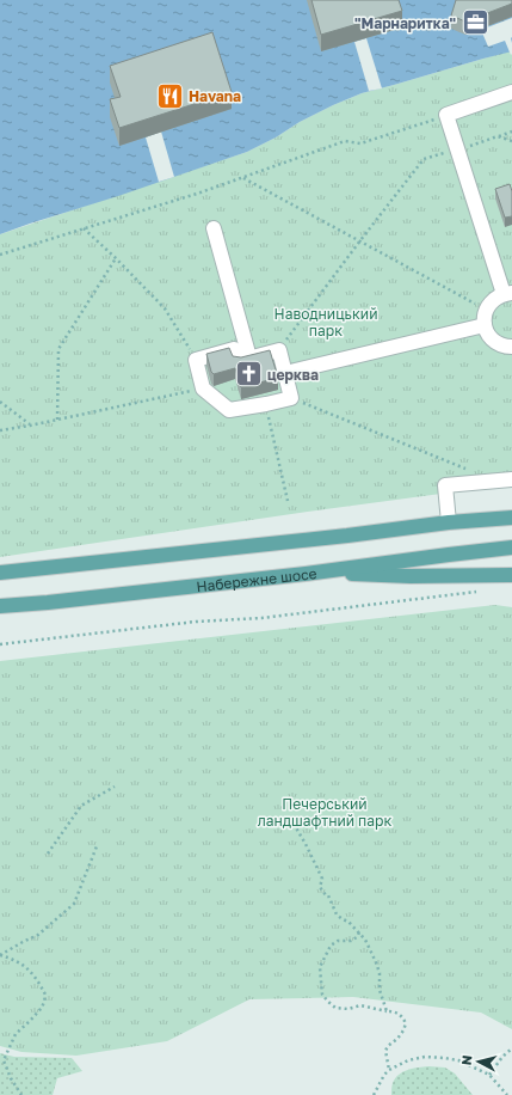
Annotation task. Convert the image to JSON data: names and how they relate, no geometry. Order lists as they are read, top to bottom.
{
  "streets": {
    "main road": ["Набережне шосе"]
  },
  "parks": ["Наводницький парк", "Печерський ландшафтний парк"],
  "places": {
    "office": ["\"Марнаритка\""],
    "restaurant": ["Havana"],
    "church": ["церква"]
  },
  "north": "left"
}
